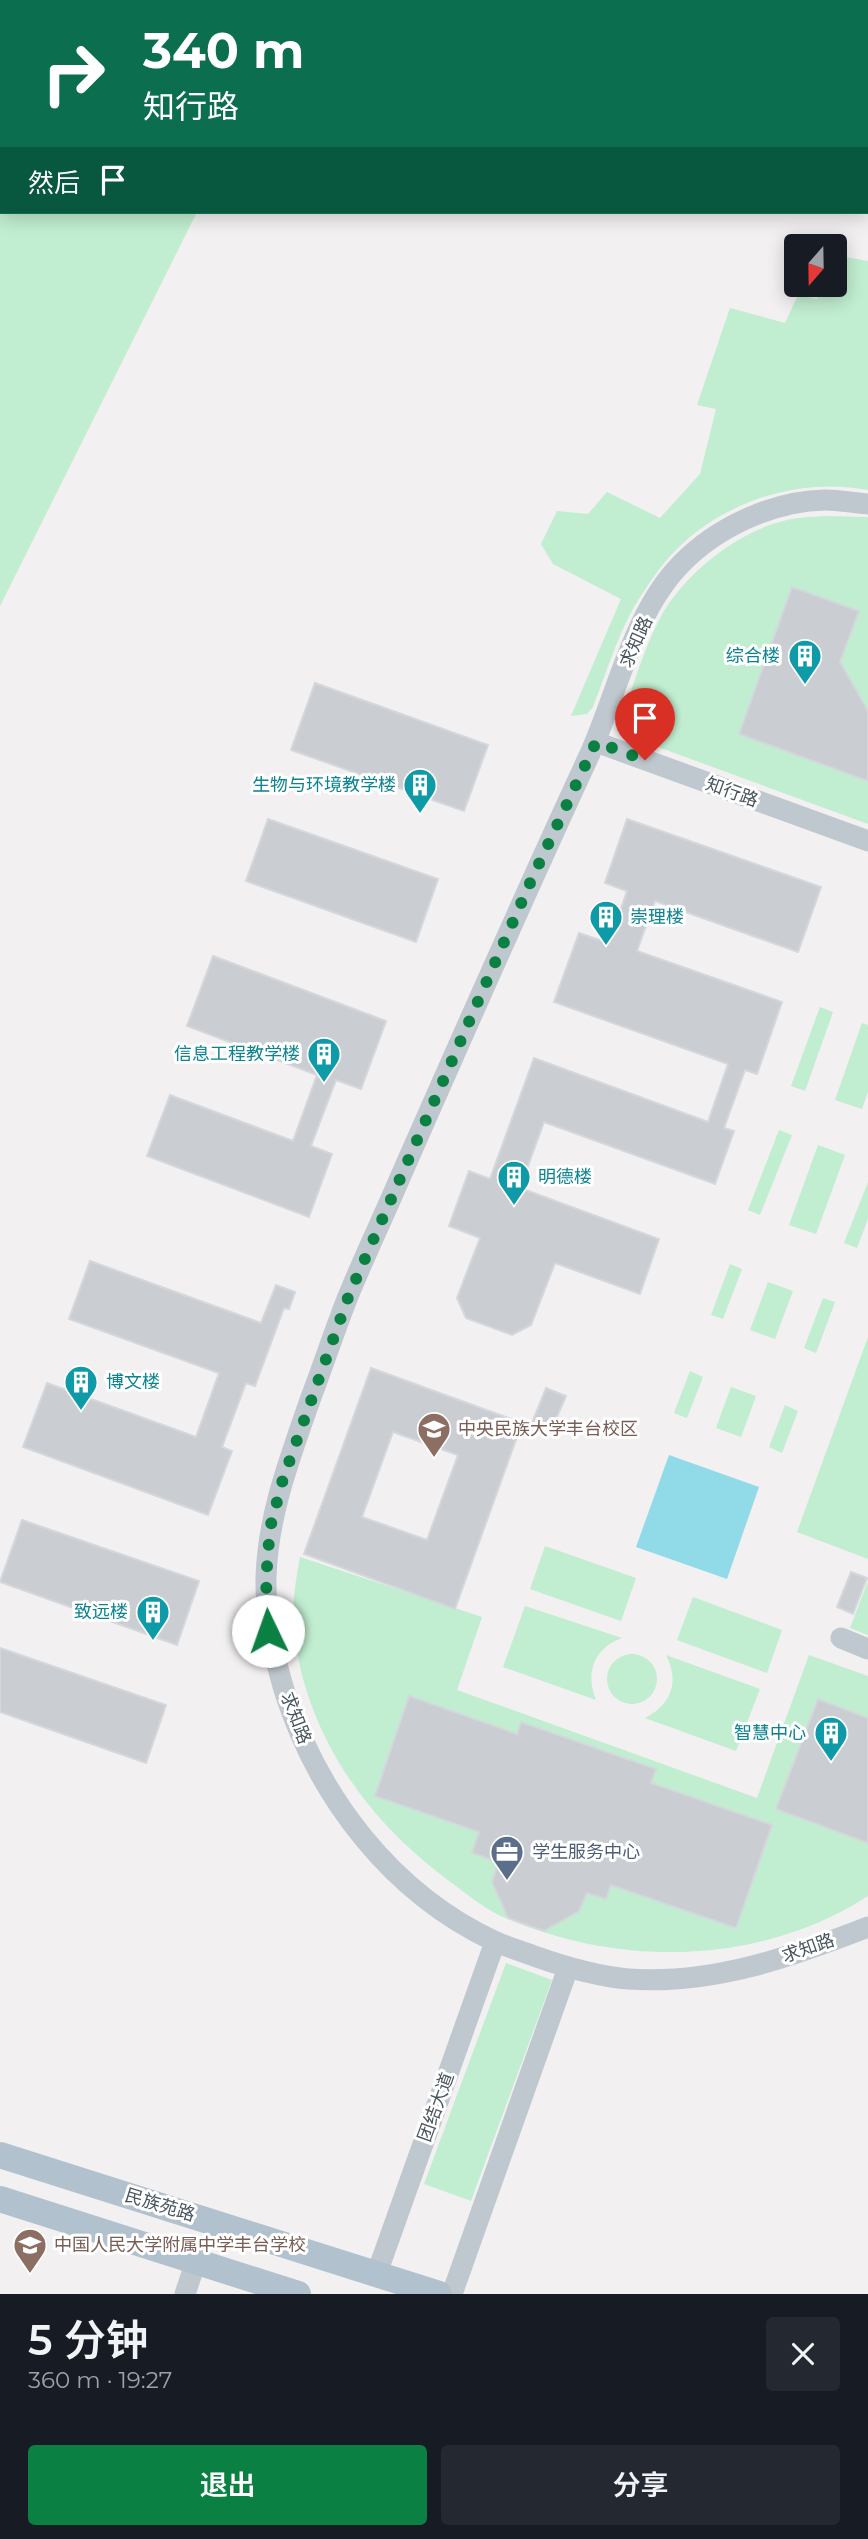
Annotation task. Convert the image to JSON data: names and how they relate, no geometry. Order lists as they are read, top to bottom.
{
  "streets": {
    "main road": ["民族苑路"],
    "street": ["求知路", "知行路", "团结大道"]
  },
  "crossings": [
    ["求知路", "知行路"],
    ["求知路", "团结大道"],
    ["团结大道", "民族苑路"]
  ],
  "places": {
    "building": [
      "综合楼",
      "生物与环境教学楼",
      "崇理楼",
      "信息工程教学楼",
      "明德楼",
      "博文楼",
      "致远楼",
      "智慧中心"
    ],
    "school or university": ["中央民族大学丰台校区", "中国人民大学附属中学丰台学校"],
    "office": ["学生服务中心"]
  },
  "north": "bottom",
  "page": {
    "turn": ["340 m", "知行路"],
    "then": "然后",
    "heading": ["5 分钟", "360 m · 19:27"],
    "buttons": ["退出", "分享"]
  }
}
